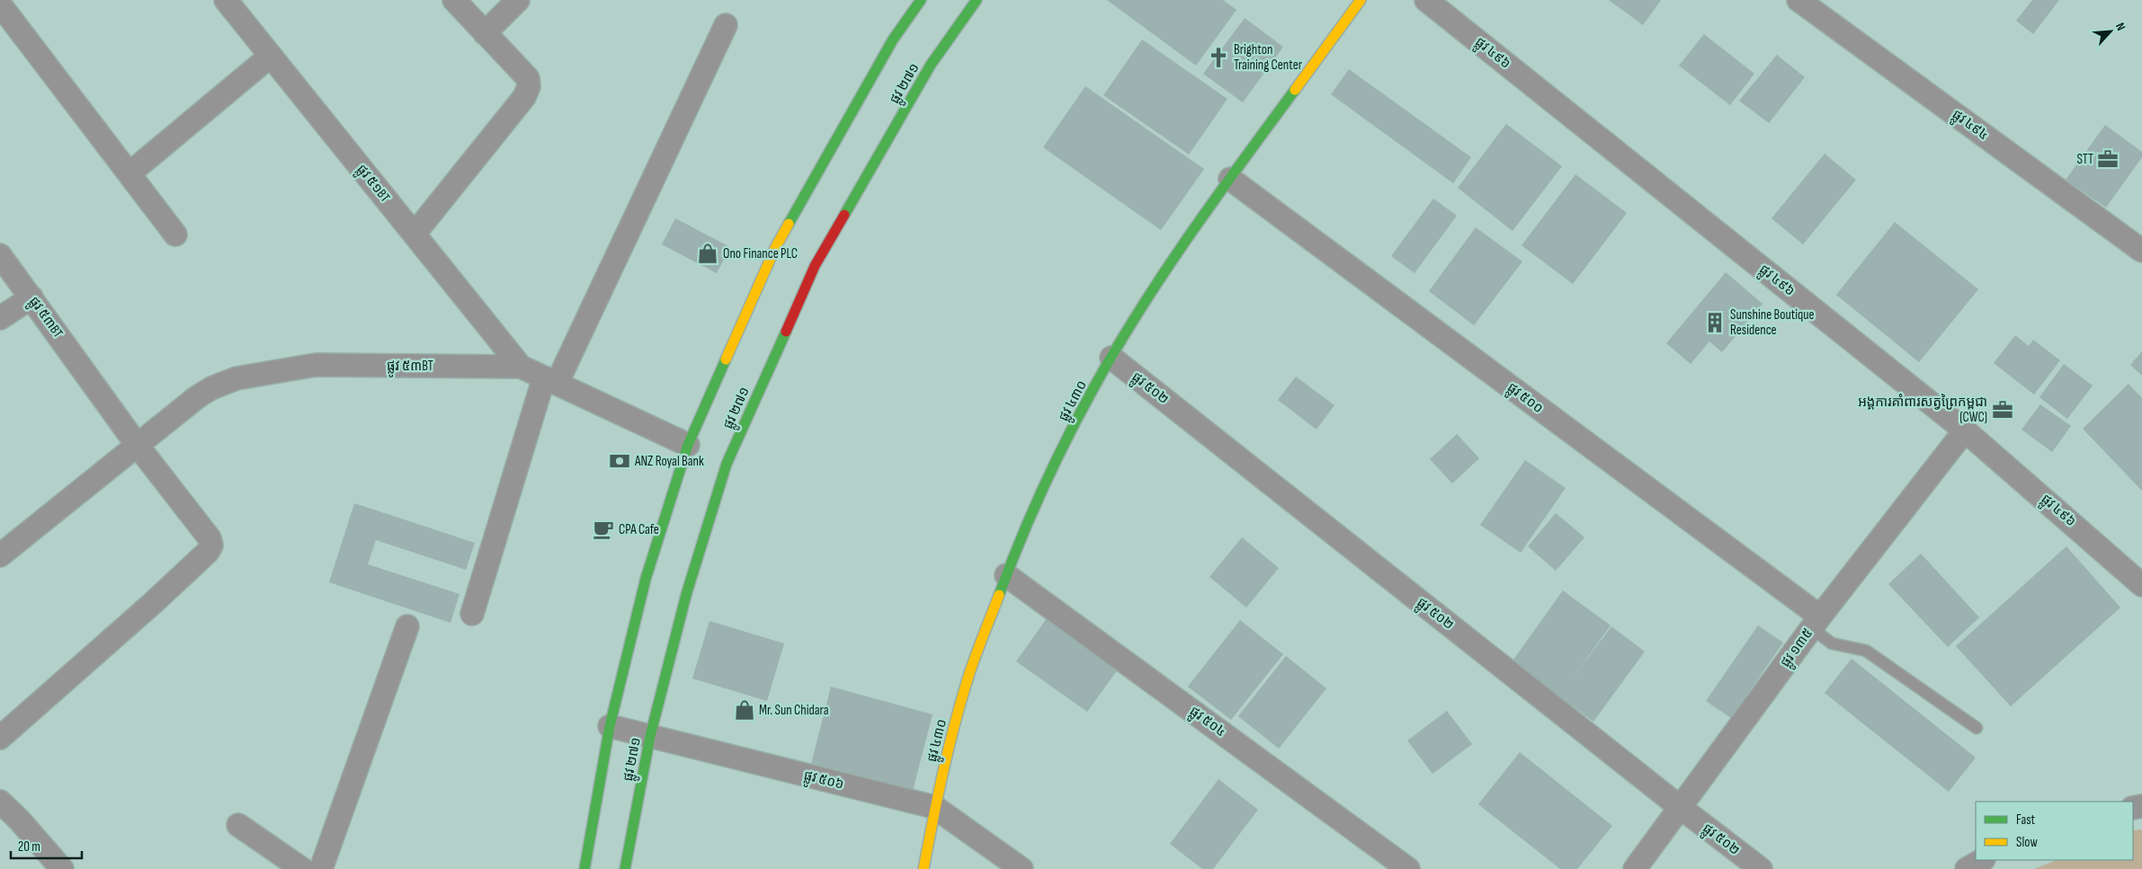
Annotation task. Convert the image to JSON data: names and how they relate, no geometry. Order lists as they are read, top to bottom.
{
  "streets": {
    "main road": ["ផ្លូវ ២៧១", "ផ្លូវ ៤៣០"],
    "street": [
      "ផ្លូវ ៤៩៦",
      "ផ្លូវ ៤៩៤",
      "ផ្លូវ ៥១BT",
      "ផ្លូវ ៥៣BT",
      "ផ្លូវ ៥០២",
      "ផ្លូវ ៥០០",
      "ផ្លូវ ១៣៥",
      "ផ្លូវ ៥០៤",
      "ផ្លូវ ៥០៦"
    ]
  },
  "crossings": [
    ["ផ្លូវ ៤៩៦", "ផ្លូវ ១៣៥"],
    ["ផ្លូវ ២៧១", "ផ្លូវ ៥៣BT"],
    ["ផ្លូវ ២៧១", "ផ្លូវ ៥០៦"],
    ["ផ្លូវ ៥១BT", "ផ្លូវ ៥៣BT"],
    ["ផ្លូវ ៥០២", "ផ្លូវ ៤៣០"],
    ["ផ្លូវ ៥០២", "ផ្លូវ ១៣៥"],
    ["ផ្លូវ ៥០០", "ផ្លូវ ៤៣០"],
    ["ផ្លូវ ៥០០", "ផ្លូវ ១៣៥"],
    ["ផ្លូវ ៤៣០", "ផ្លូវ ៥០៤"],
    ["ផ្លូវ ៤៣០", "ផ្លូវ ៥០៦"]
  ],
  "places": {
    "church": ["Brighton Training Center"],
    "office": ["STT", "អង្គការគាំពារសត្វព្រៃកម្ពុជា (CWC)"],
    "shop": ["Ono Finance PLC", "Mr. Sun Chidara"],
    "building": ["Sunshine Boutique Residence"],
    "bank": ["ANZ Royal Bank"],
    "cafe": ["CPA Cafe"]
  },
  "legend": ["Fast", "Slow"],
  "scale_bar": "20 m",
  "north": "top right"
}
